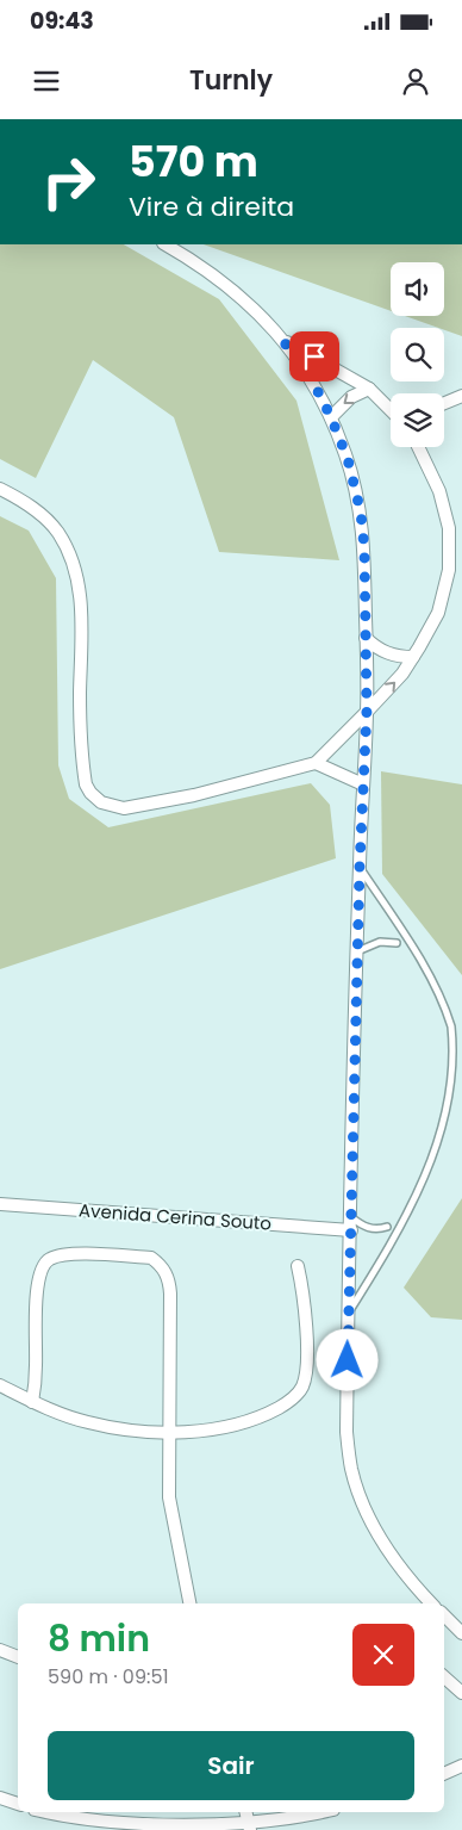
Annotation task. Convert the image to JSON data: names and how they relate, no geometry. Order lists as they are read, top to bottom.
{
  "streets": {
    "street": ["Avenida Cerina Souto"]
  },
  "page": {
    "status": "09:43",
    "header": "Turnly",
    "turn": ["570 m", "Vire à direita"],
    "heading": ["8 min", "590 m · 09:51"],
    "buttons": "Sair"
  }
}
